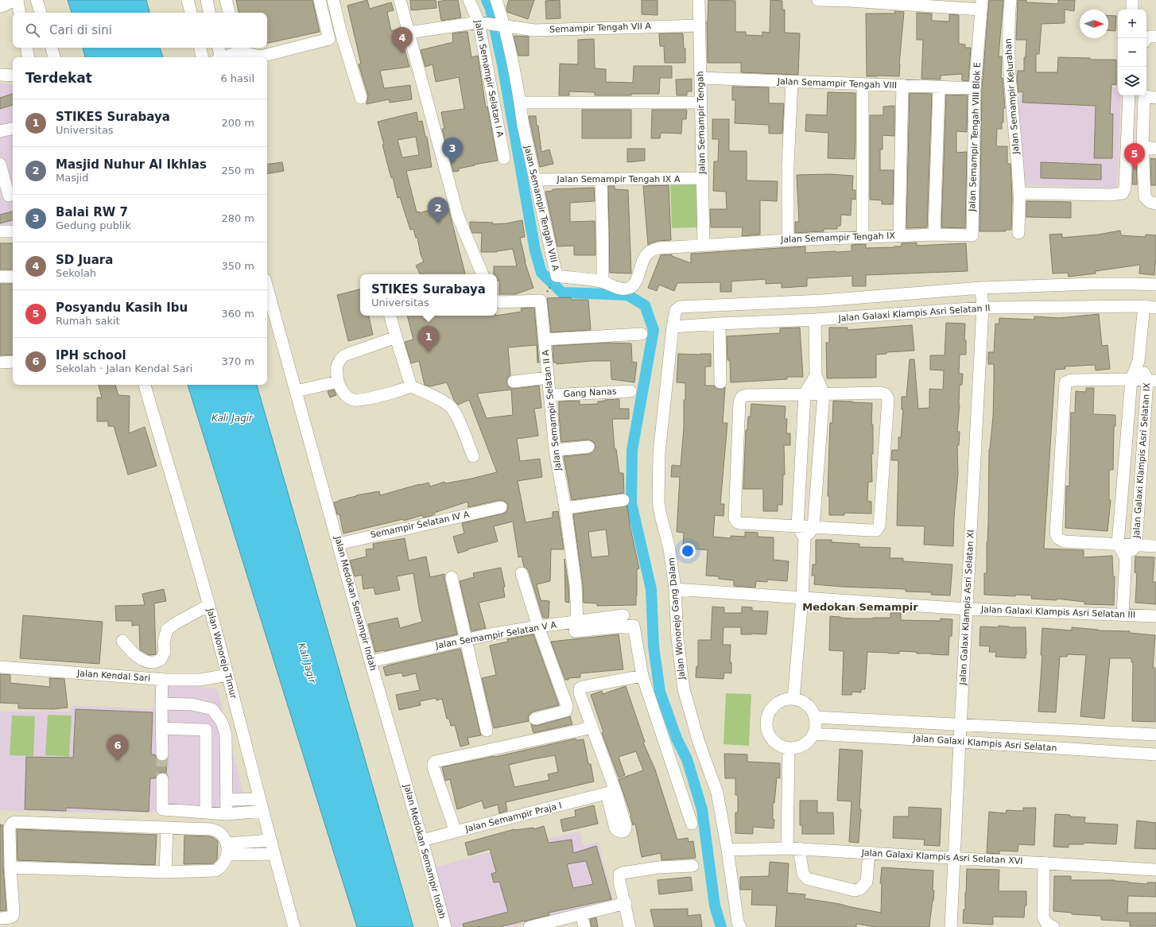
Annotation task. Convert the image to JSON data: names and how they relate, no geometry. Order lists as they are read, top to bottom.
{
  "streets": {
    "street": [
      "Semampir Tengah VII A",
      "Jalan Semampir Selatan I A",
      "Jalan Semampir Tengah VIII",
      "Jalan Semampir Kelurahan",
      "Jalan Semampir Tengah",
      "Jalan Semampir Tengah VIII Blok E",
      "Jalan Semampir Tengah IX A",
      "Jalan Semampir Tengah VIII A",
      "Jalan Semampir Tengah IX",
      "Jalan Galaxi Klampis Asri Selatan II",
      "Gang Nanas",
      "Jalan Semampir Selatan II A",
      "Jalan Galaxi Klampis Asri Selatan IX",
      "Semampir Selatan IV A",
      "Jalan Medokan Semampir Indah",
      "Jalan Galaxi Klampis Asri Selatan XI",
      "Jalan Galaxi Klampis Asri Selatan III",
      "Jalan Wonorejo Gang Dalam",
      "Jalan Semampir Selatan V A",
      "Jalan Wonorejo Timur",
      "Jalan Kendal Sari",
      "Jalan Galaxi Klampis Asri Selatan",
      "Jalan Semampir Praja I",
      "Jalan Galaxi Klampis Asri Selatan XVI"
    ]
  },
  "crossings": [
    ["Semampir Tengah VII A", "Jalan Semampir Selatan I A"],
    ["Semampir Tengah VII A", "Jalan Semampir Tengah"],
    ["Semampir Tengah VII A", "Jalan Semampir Tengah VIII A"],
    ["Jalan Semampir Tengah VIII", "Jalan Semampir Tengah"],
    ["Jalan Semampir Tengah VIII", "Jalan Semampir Tengah VIII Blok E"],
    ["Jalan Semampir Tengah", "Jalan Semampir Tengah IX A"],
    ["Jalan Semampir Tengah", "Jalan Semampir Tengah VIII A"],
    ["Jalan Semampir Tengah", "Jalan Semampir Tengah IX"],
    ["Jalan Semampir Tengah VIII Blok E", "Jalan Semampir Tengah IX"],
    ["Jalan Semampir Tengah IX A", "Jalan Semampir Tengah VIII A"],
    ["Jalan Semampir Tengah VIII A", "Jalan Semampir Tengah IX"],
    ["Jalan Galaxi Klampis Asri Selatan II", "Jalan Galaxi Klampis Asri Selatan IX"],
    ["Jalan Galaxi Klampis Asri Selatan II", "Jalan Galaxi Klampis Asri Selatan XI"],
    ["Jalan Galaxi Klampis Asri Selatan II", "Jalan Wonorejo Gang Dalam"],
    ["Gang Nanas", "Jalan Semampir Selatan II A"],
    ["Jalan Semampir Selatan II A", "Jalan Semampir Selatan V A"],
    ["Semampir Selatan IV A", "Jalan Medokan Semampir Indah"],
    ["Jalan Medokan Semampir Indah", "Jalan Semampir Selatan V A"],
    ["Jalan Galaxi Klampis Asri Selatan XI", "Jalan Galaxi Klampis Asri Selatan III"],
    ["Jalan Galaxi Klampis Asri Selatan XI", "Jalan Wonorejo Gang Dalam"],
    ["Jalan Galaxi Klampis Asri Selatan XI", "Jalan Galaxi Klampis Asri Selatan"],
    ["Jalan Galaxi Klampis Asri Selatan XI", "Jalan Galaxi Klampis Asri Selatan XVI"],
    ["Jalan Galaxi Klampis Asri Selatan III", "Jalan Wonorejo Gang Dalam"],
    ["Jalan Wonorejo Gang Dalam", "Jalan Galaxi Klampis Asri Selatan XVI"],
    ["Jalan Wonorejo Timur", "Jalan Kendal Sari"]
  ],
  "districts": ["Medokan Semampir"],
  "water": ["Kali Jagir"],
  "north": "right",
  "page": {
    "map_buttons": ["+", "−"],
    "search": "Cari di sini",
    "pins": [
      "4",
      "3",
      "5",
      "2",
      "1",
      "6"
    ],
    "heading": ["Terdekat", "6 hasil"],
    "list": [
      {
        "mark": "1",
        "name": "STIKES Surabaya",
        "note": "Universitas",
        "value": "200 m"
      },
      {
        "mark": "2",
        "name": "Masjid Nuhur Al Ikhlas",
        "note": "Masjid",
        "value": "250 m"
      },
      {
        "mark": "3",
        "name": "Balai RW 7",
        "note": "Gedung publik",
        "value": "280 m"
      },
      {
        "mark": "4",
        "name": "SD Juara",
        "note": "Sekolah",
        "value": "350 m"
      },
      {
        "mark": "5",
        "name": "Posyandu Kasih Ibu",
        "note": "Rumah sakit",
        "value": "360 m"
      },
      {
        "mark": "6",
        "name": "IPH school",
        "note": "Sekolah · Jalan Kendal Sari",
        "value": "370 m"
      }
    ],
    "popup": ["STIKES Surabaya", "Universitas"]
  }
}
